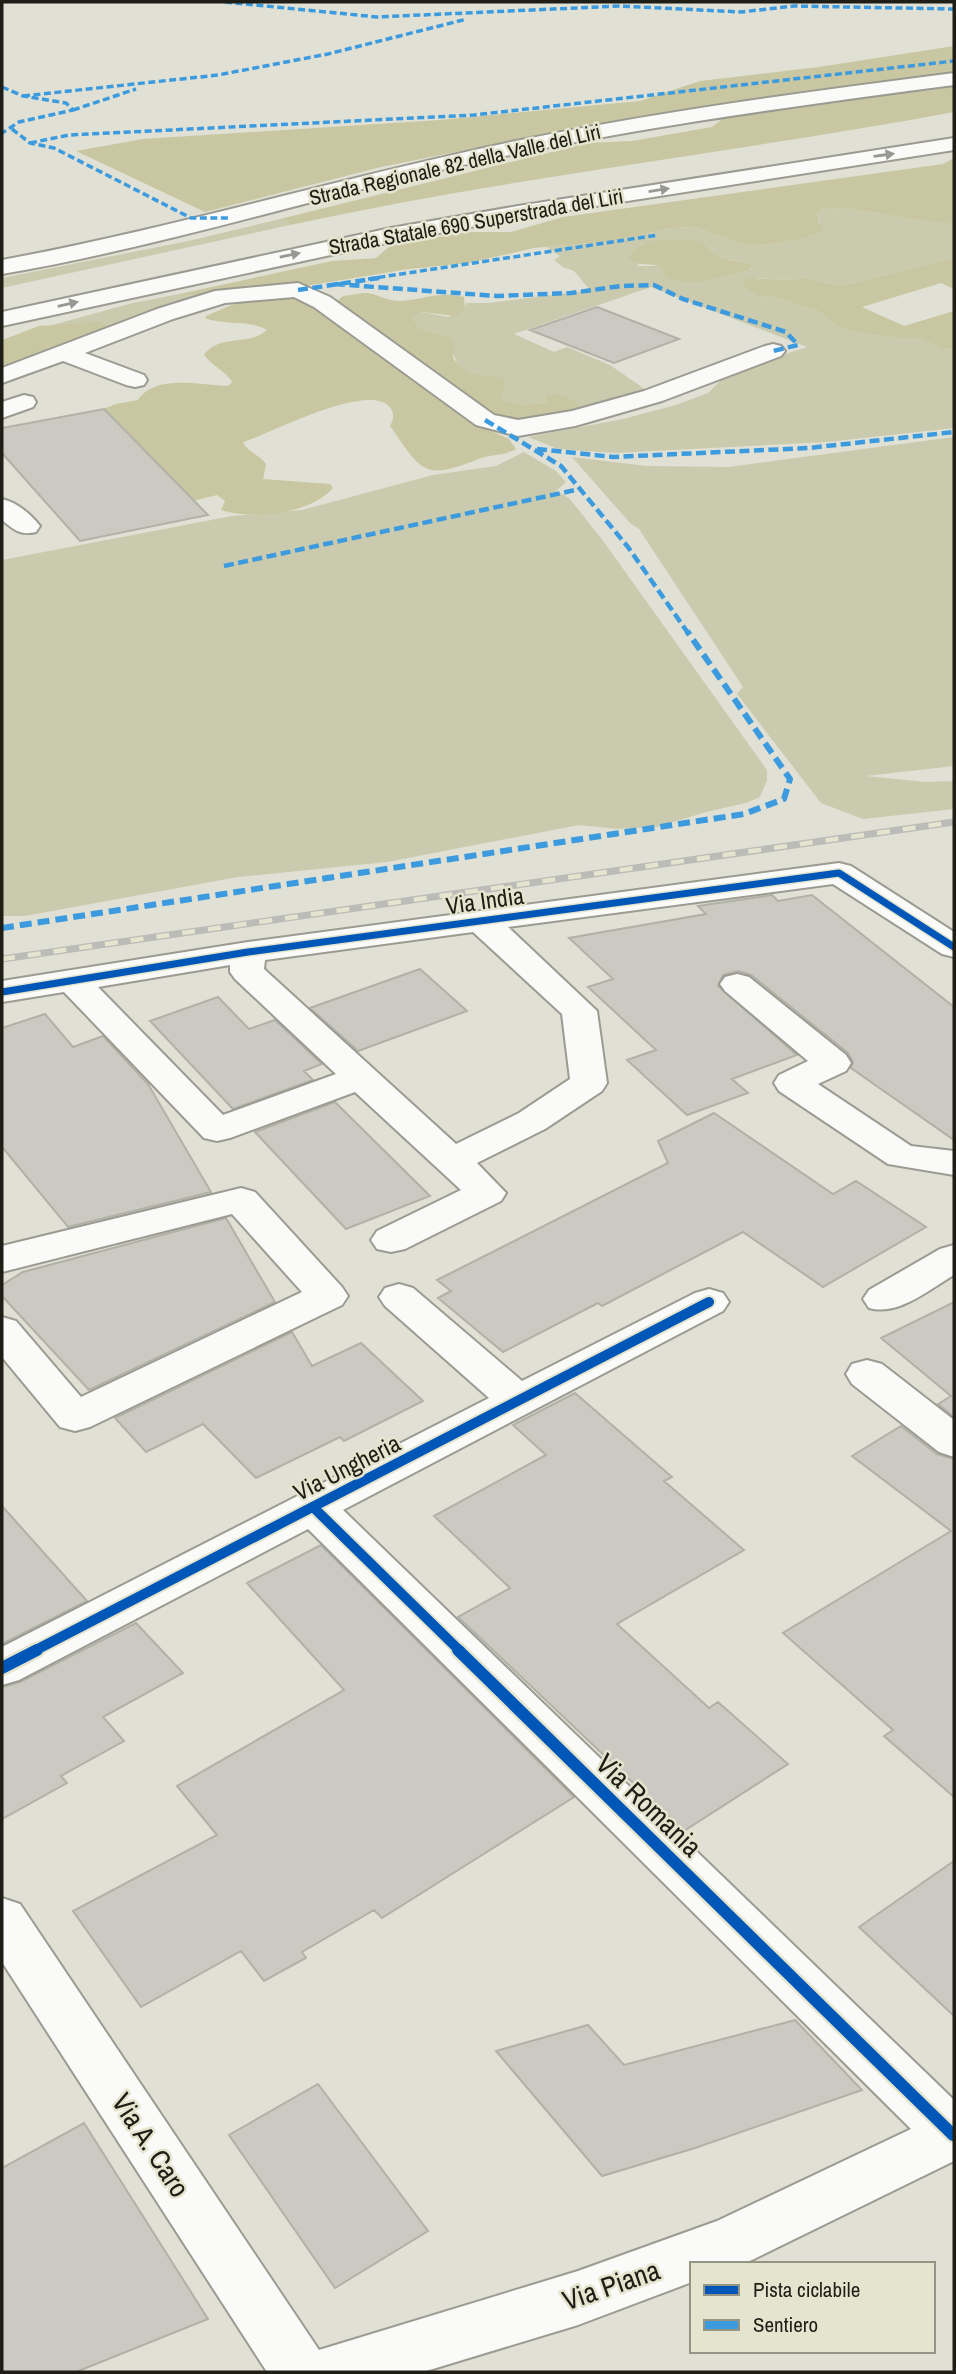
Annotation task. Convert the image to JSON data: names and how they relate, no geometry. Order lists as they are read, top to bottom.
{
  "streets": {
    "main road": [
      "Strada Regionale 82 della Valle del Liri",
      "Strada Statale 690 Superstrada del Liri",
      "Via India",
      "Via Ungheria",
      "Via Romania",
      "Via A. Caro",
      "Via Piana"
    ]
  },
  "crossings": [
    ["Via Ungheria", "Via Romania"],
    ["Via Romania", "Via Piana"]
  ],
  "legend": ["Pista ciclabile", "Sentiero"]
}
